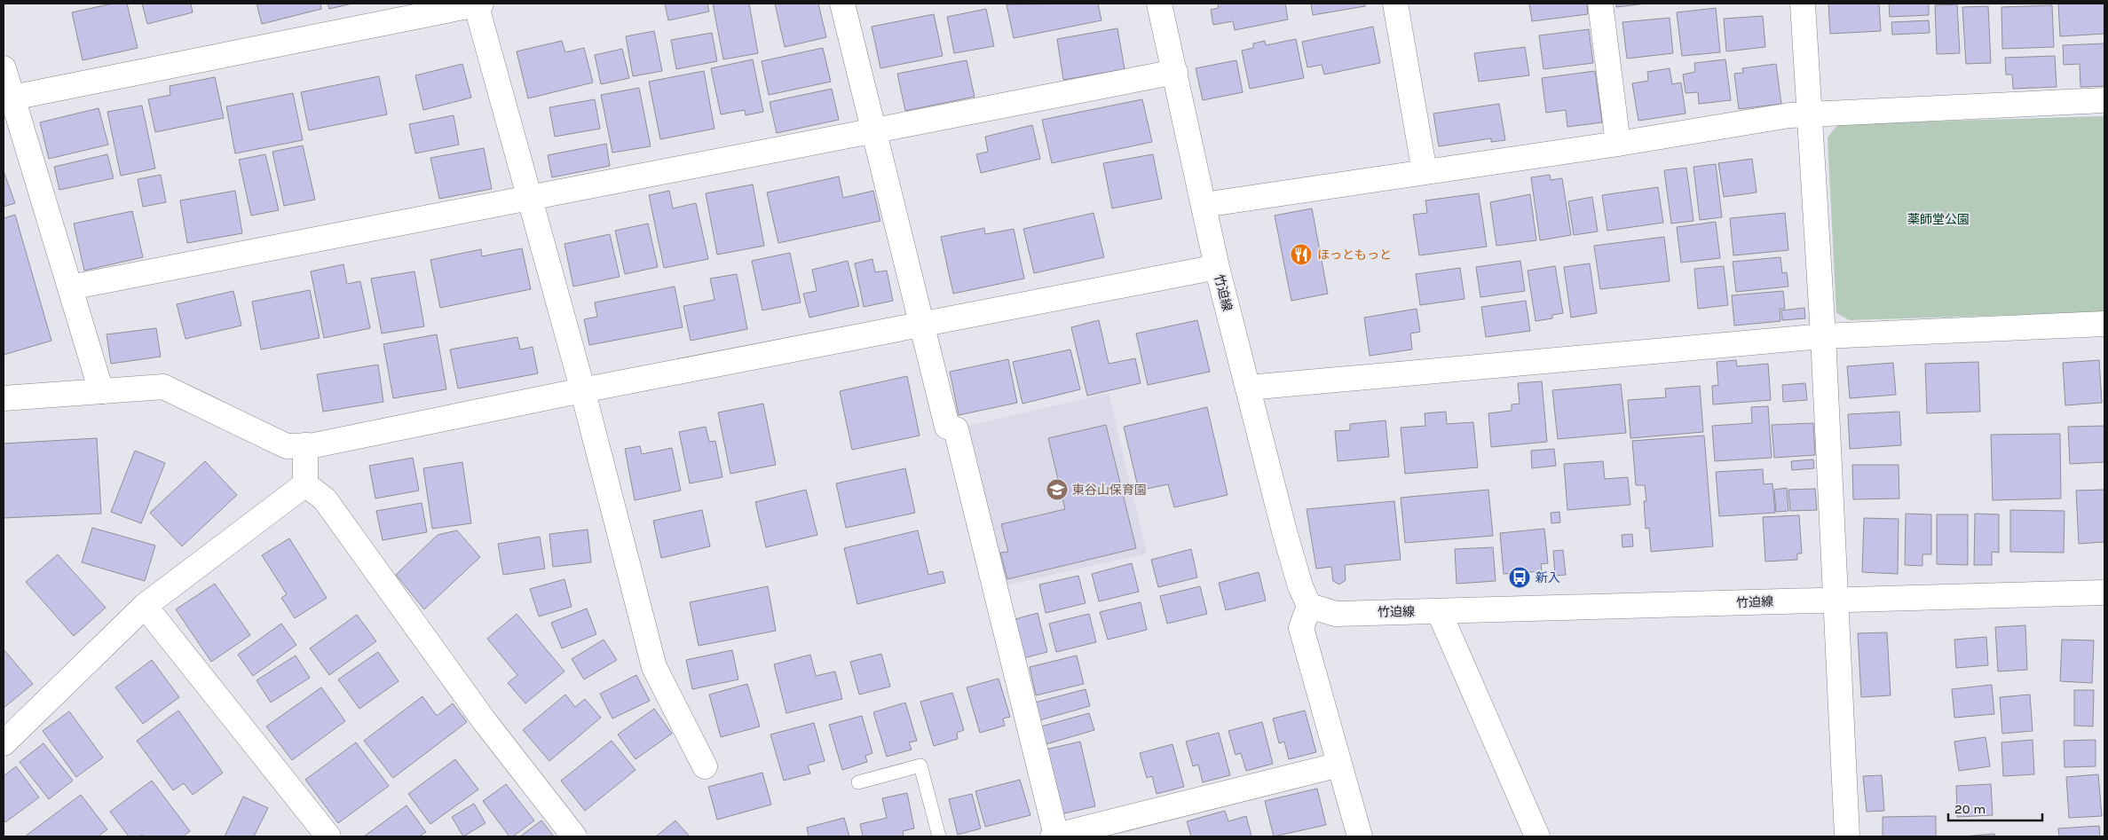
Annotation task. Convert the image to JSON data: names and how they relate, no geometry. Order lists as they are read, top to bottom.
{
  "streets": {
    "street": ["竹迫線"]
  },
  "parks": ["薬師堂公園"],
  "places": {
    "restaurant": ["ほっともっと"],
    "school or university": ["東谷山保育園"],
    "bus stop": ["新入"]
  },
  "scale_bar": "20 m"
}
